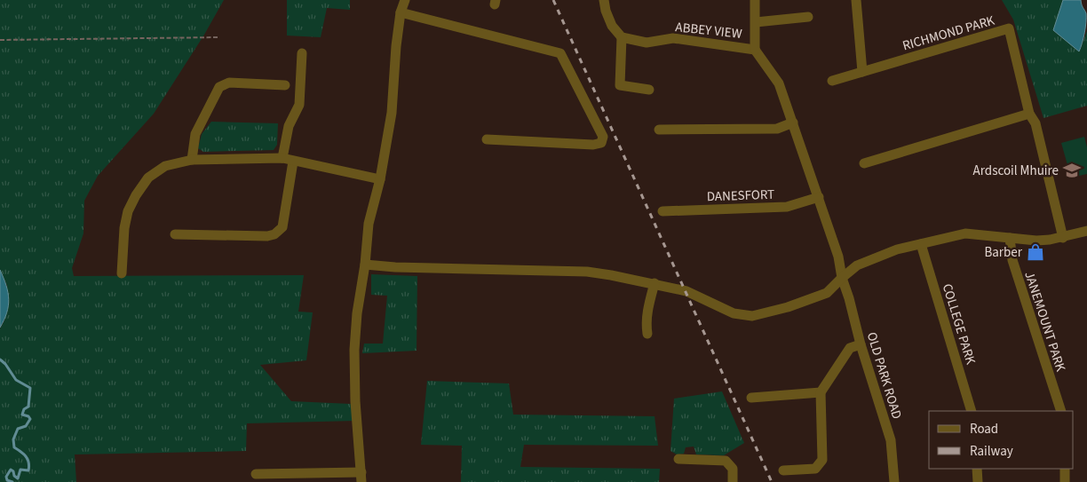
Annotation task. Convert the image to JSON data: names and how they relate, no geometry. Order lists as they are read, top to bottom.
{
  "streets": {
    "street": [
      "ABBEY VIEW",
      "RICHMOND PARK",
      "DANESFORT",
      "JANEMOUNT PARK",
      "COLLEGE PARK",
      "OLD PARK ROAD"
    ]
  },
  "places": {
    "school or university": ["Ardscoil Mhuire"],
    "shop": ["Barber"]
  },
  "legend": ["Road", "Railway"]
}
